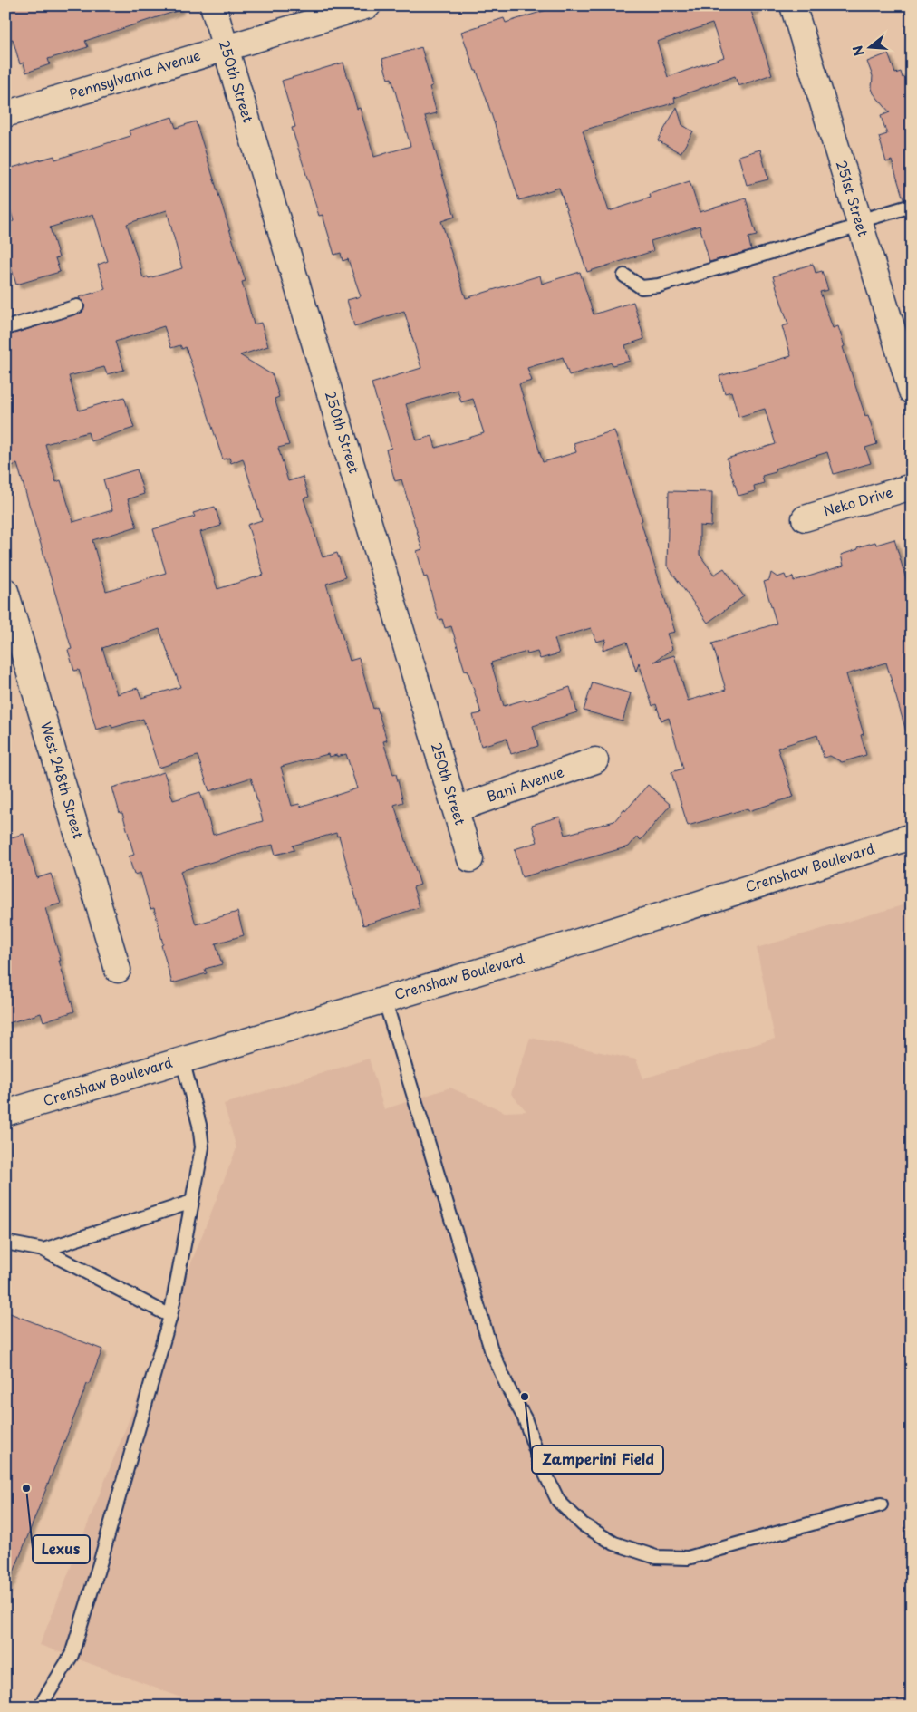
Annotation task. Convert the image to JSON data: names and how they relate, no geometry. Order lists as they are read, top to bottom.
{
  "streets": {
    "street": [
      "Pennsylvania Avenue",
      "250th Street",
      "251st Street",
      "Neko Drive",
      "West 248th Street",
      "Bani Avenue",
      "Crenshaw Boulevard"
    ]
  },
  "crossings": [
    ["Pennsylvania Avenue", "250th Street"],
    ["250th Street", "Bani Avenue"]
  ],
  "places": ["Zamperini Field", "Lexus"],
  "north": "left"
}
